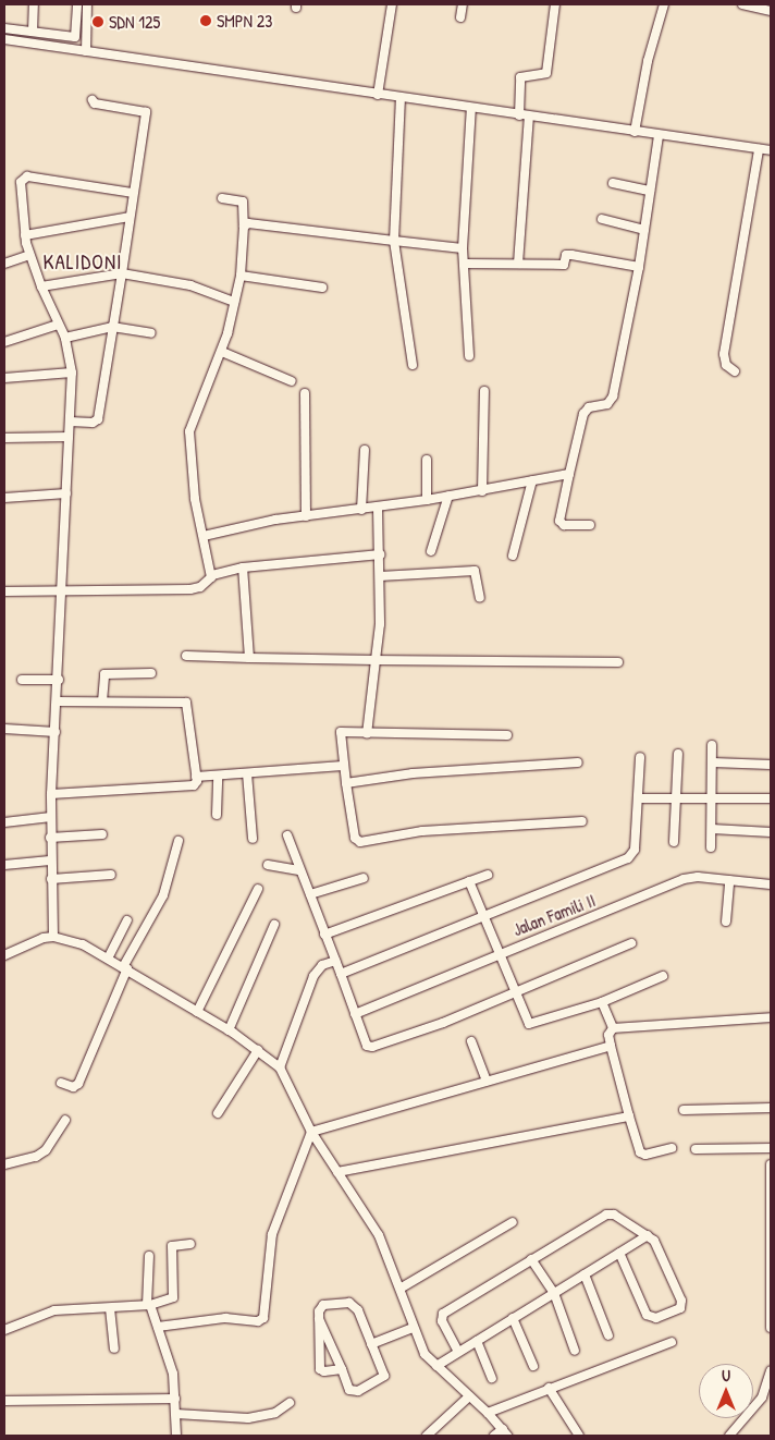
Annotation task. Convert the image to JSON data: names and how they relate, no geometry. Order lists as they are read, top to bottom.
{
  "streets": {
    "street": ["Jalan Famili II"]
  },
  "districts": ["KALIDONI"],
  "places": ["SMPN 23", "SDN 125"],
  "north": "top"
}
